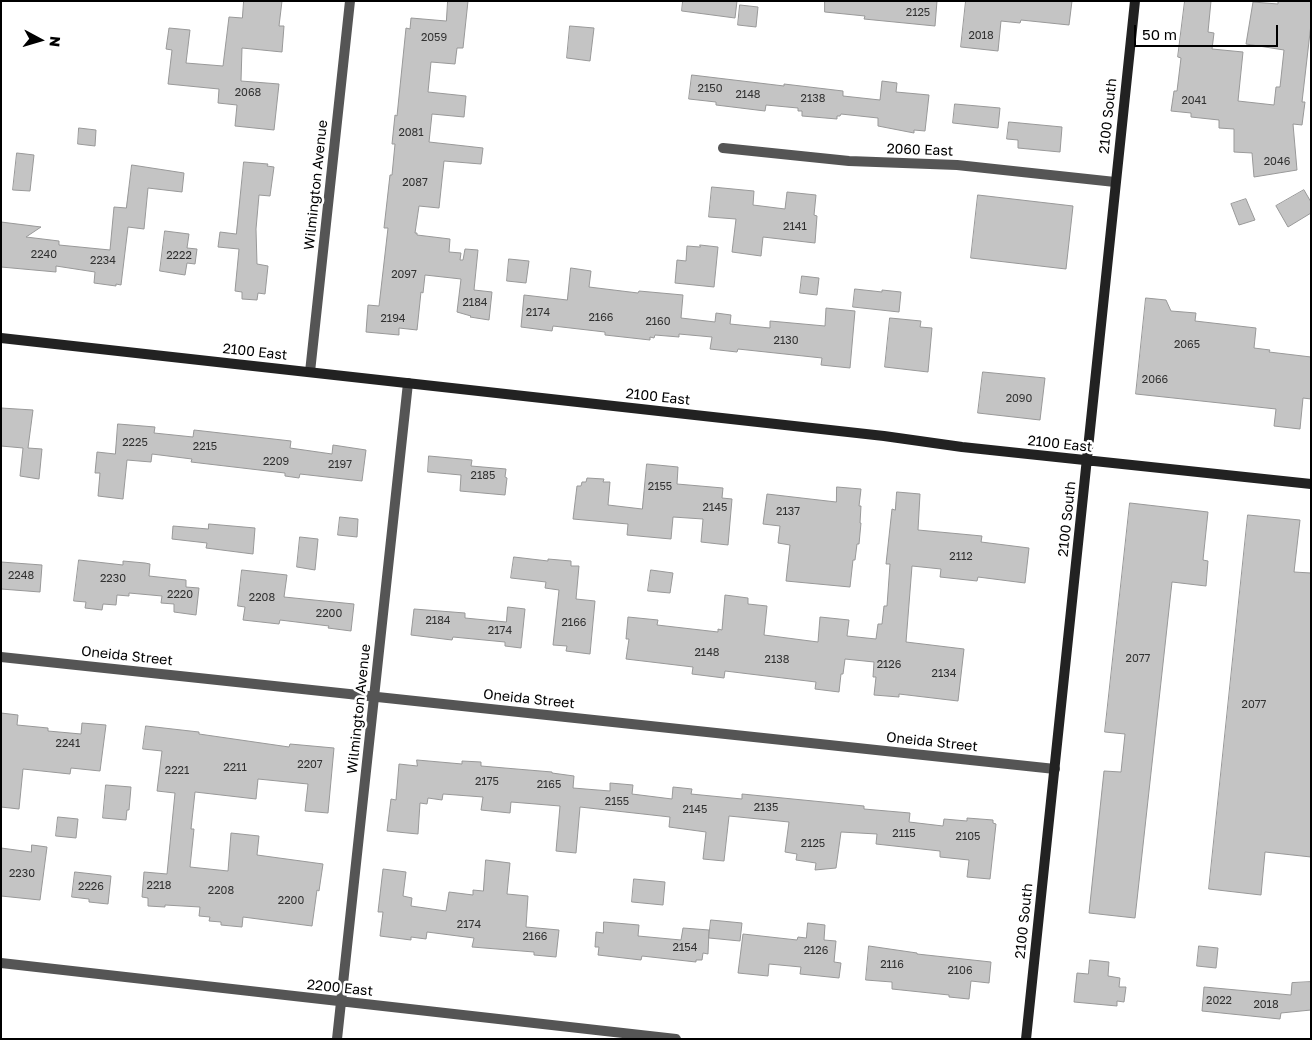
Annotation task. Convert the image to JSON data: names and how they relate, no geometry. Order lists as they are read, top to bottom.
{
  "streets": {
    "street": [
      "2100 South",
      "2060 East",
      "Wilmington Avenue",
      "2100 East",
      "Oneida Street",
      "2200 East"
    ]
  },
  "crossings": [
    ["2100 South", "2060 East"],
    ["2100 South", "2100 East"],
    ["2100 South", "Oneida Street"],
    ["Wilmington Avenue", "2100 East"],
    ["Wilmington Avenue", "Oneida Street"],
    ["Wilmington Avenue", "2200 East"]
  ],
  "house_numbers": [
    "2125",
    "2018",
    "2059",
    "2150",
    "2068",
    "2148",
    "2138",
    "2041",
    "2081",
    "2046",
    "2087",
    "2141",
    "2240",
    "2222",
    "2234",
    "2097",
    "2184",
    "2174",
    "2166",
    "2194",
    "2160",
    "2130",
    "2065",
    "2066",
    "2090",
    "2225",
    "2215",
    "2209",
    "2197",
    "2185",
    "2155",
    "2145",
    "2137",
    "2112",
    "2248",
    "2230",
    "2220",
    "2208",
    "2200",
    "2184",
    "2166",
    "2174",
    "2148",
    "2077",
    "2138",
    "2126",
    "2134",
    "2077",
    "2241",
    "2207",
    "2211",
    "2221",
    "2175",
    "2165",
    "2155",
    "2135",
    "2145",
    "2115",
    "2105",
    "2125",
    "2230",
    "2218",
    "2226",
    "2208",
    "2200",
    "2174",
    "2166",
    "2154",
    "2126",
    "2116",
    "2106",
    "2022",
    "2018"
  ],
  "scale_bar": "50 m",
  "north": "right"
}
